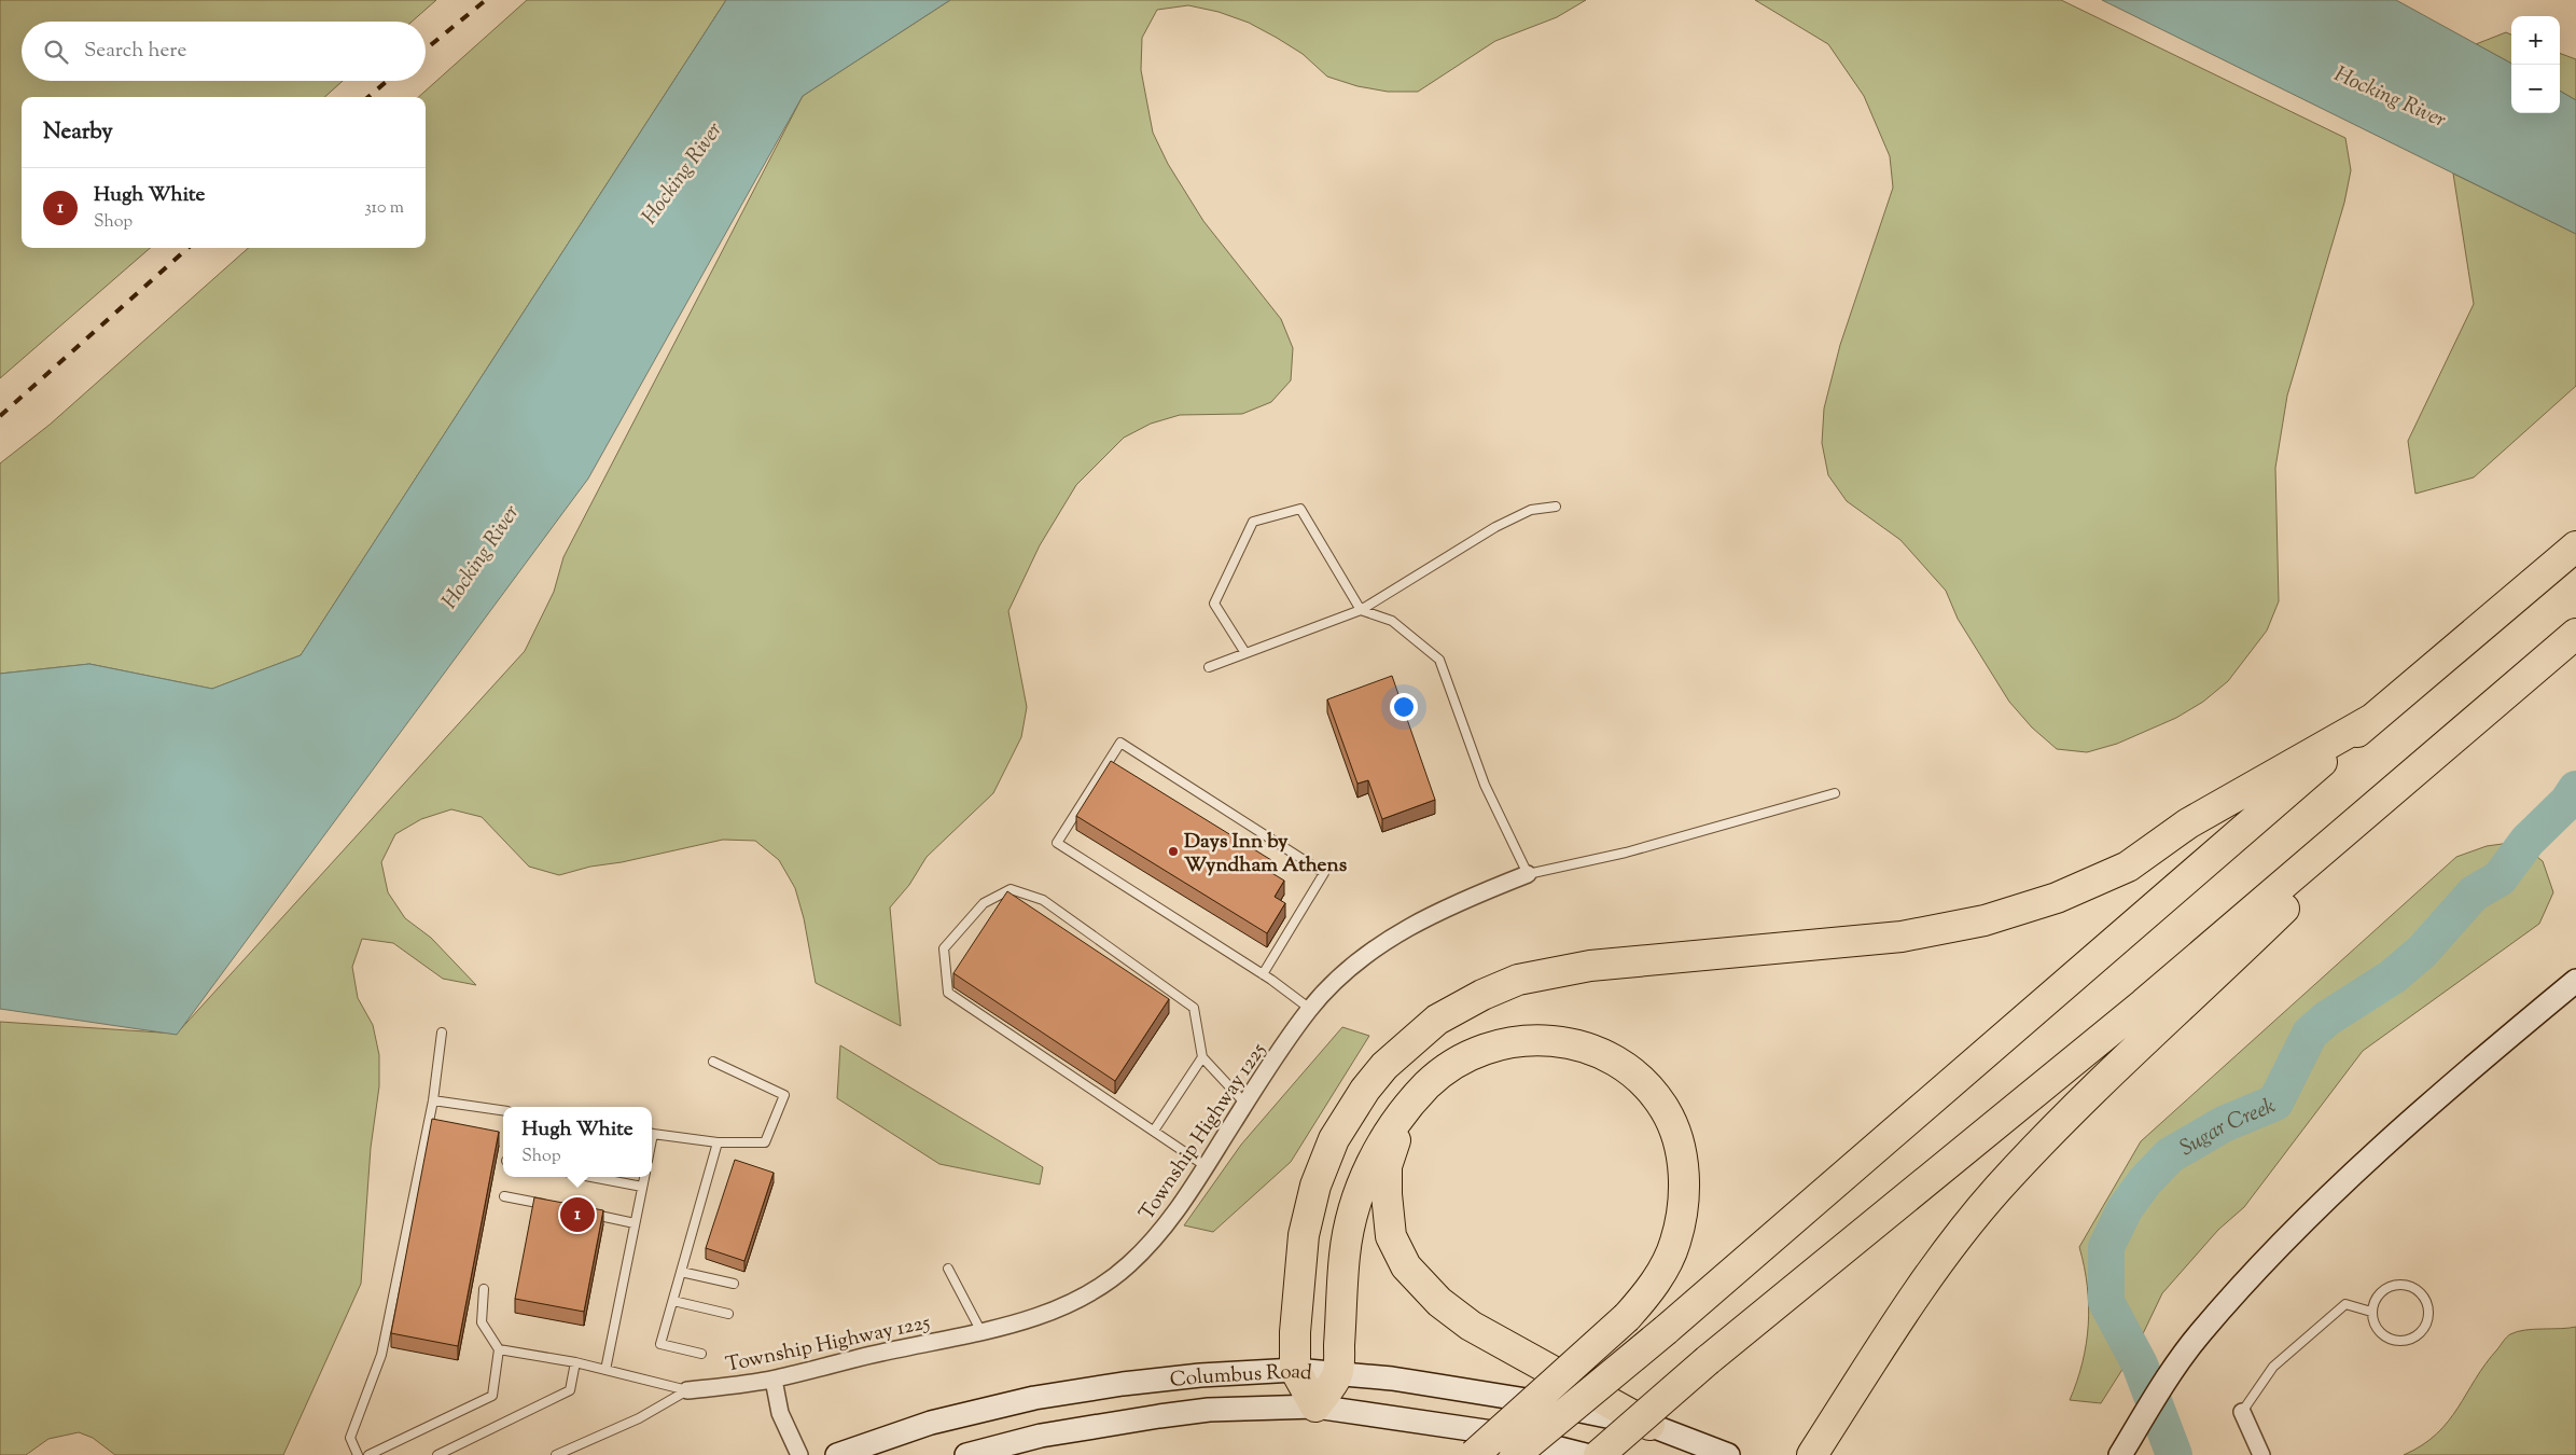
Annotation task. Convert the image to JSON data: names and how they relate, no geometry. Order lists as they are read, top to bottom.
{
  "streets": {
    "main road": ["Columbus Road"],
    "street": ["Township Highway 1225"]
  },
  "water": ["Hocking River", "Sugar Creek"],
  "places": ["Days Inn by Wyndham Athens"],
  "page": {
    "map_buttons": ["+", "−"],
    "search": "Search here",
    "heading": "Nearby",
    "list": [
      {
        "mark": "1",
        "name": "Hugh White",
        "note": "Shop",
        "value": "310 m"
      }
    ],
    "popup": ["Hugh White", "Shop"],
    "pins": "1"
  }
}
